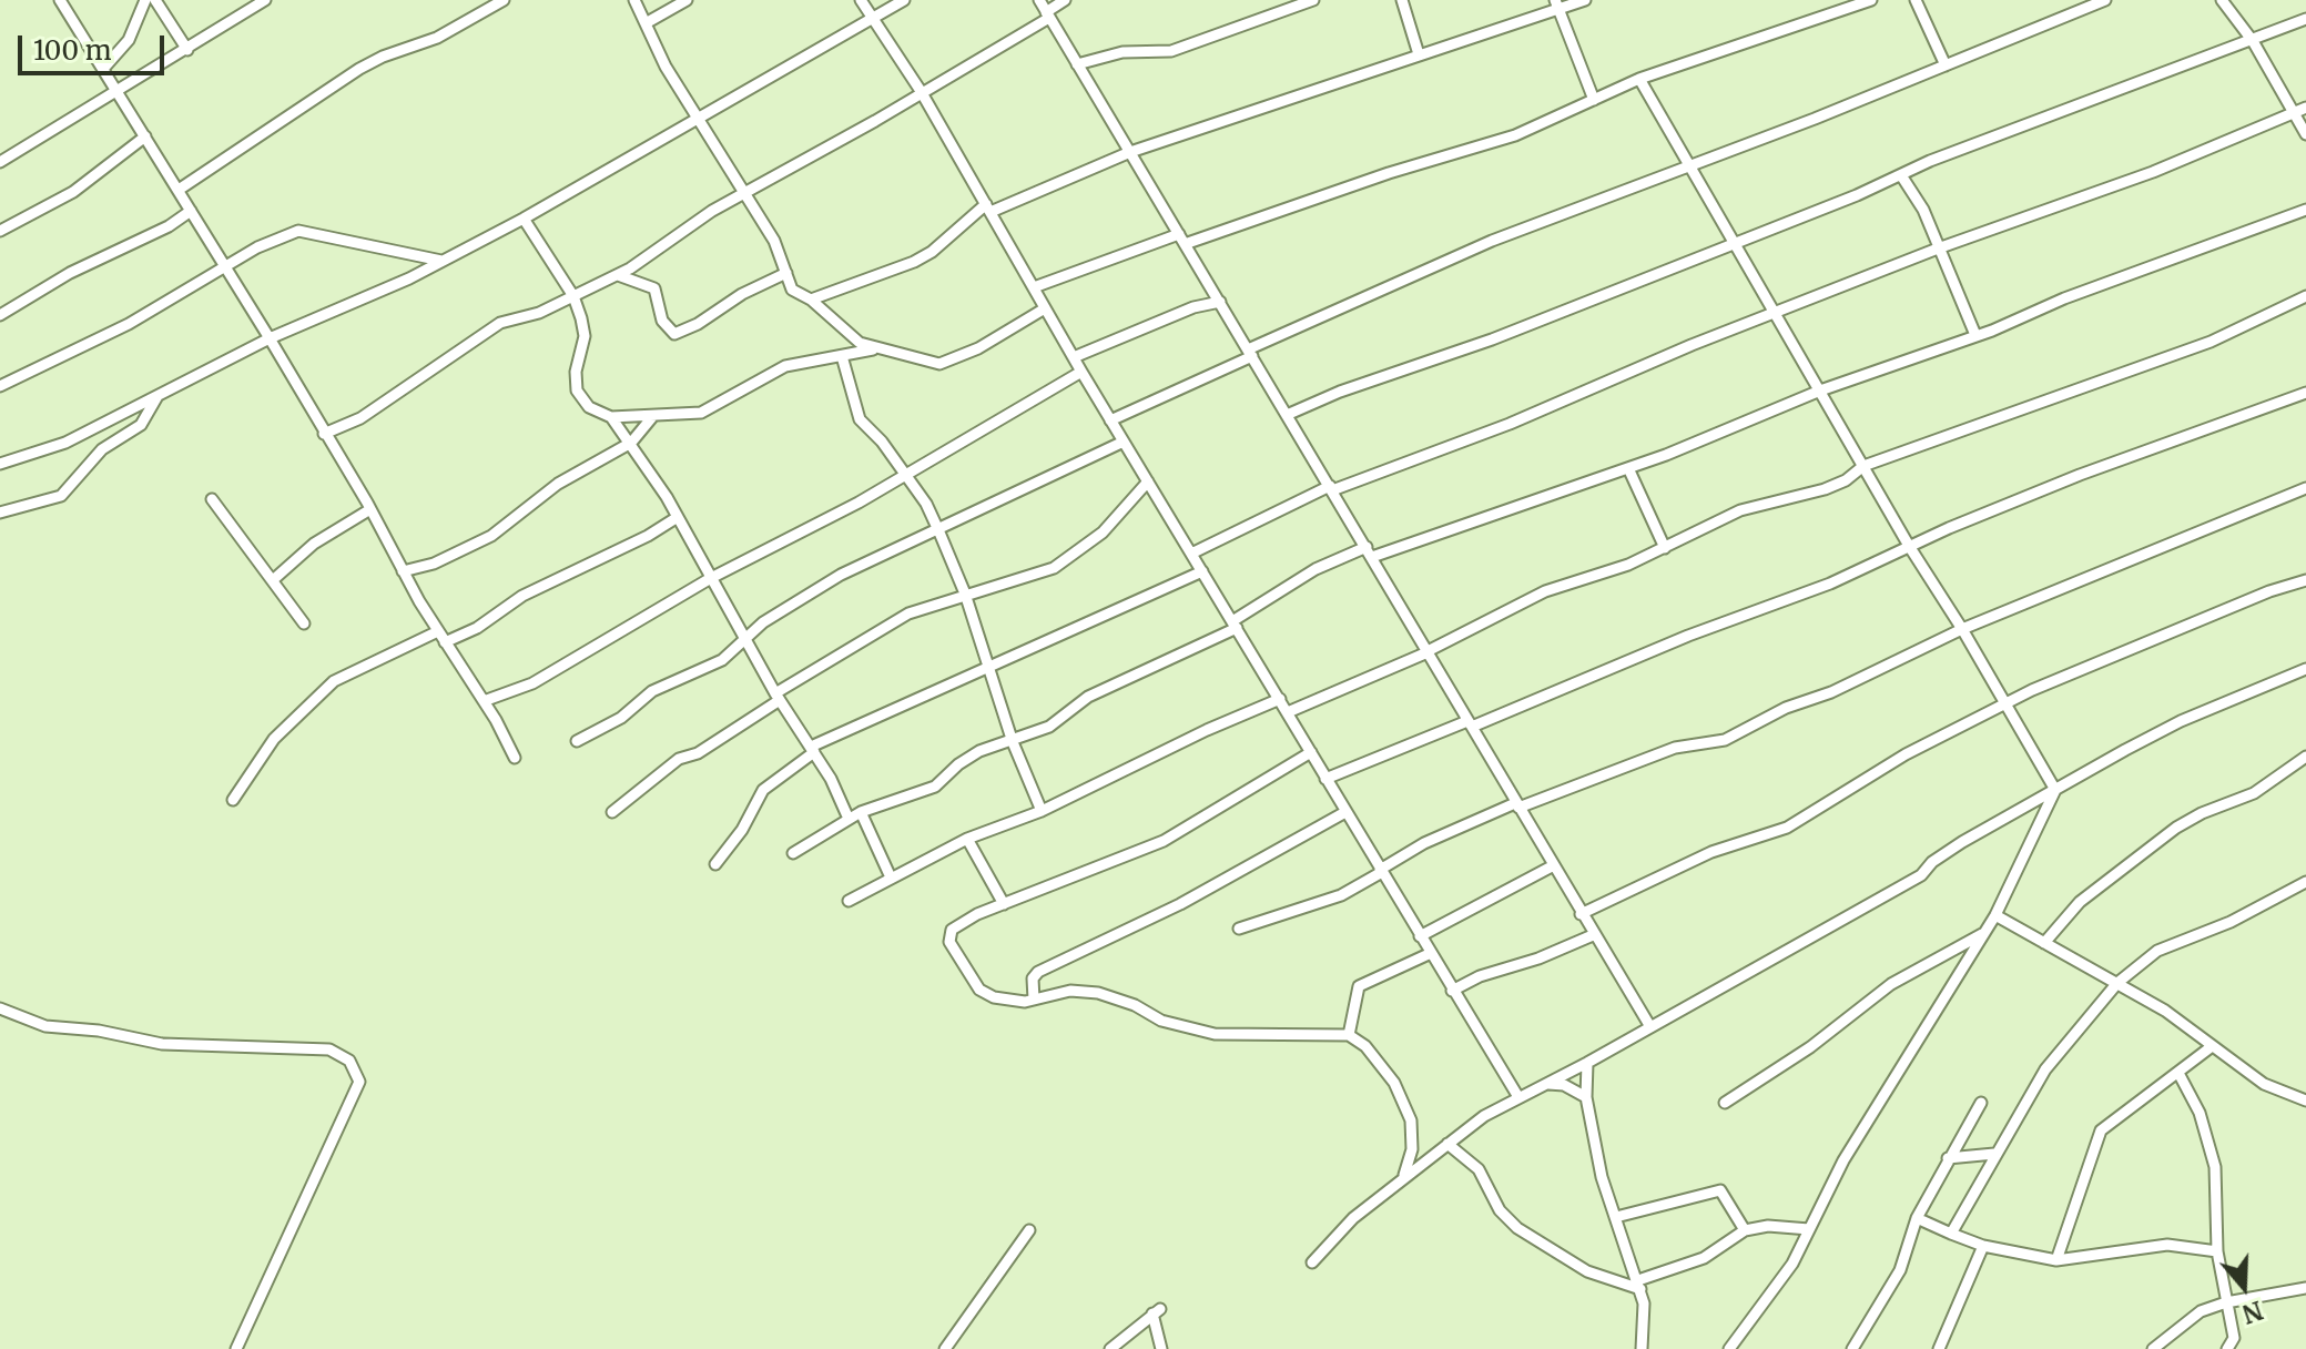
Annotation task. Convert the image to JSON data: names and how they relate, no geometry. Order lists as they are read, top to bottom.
{
  "scale_bar": "100 m",
  "north": "bottom"
}
